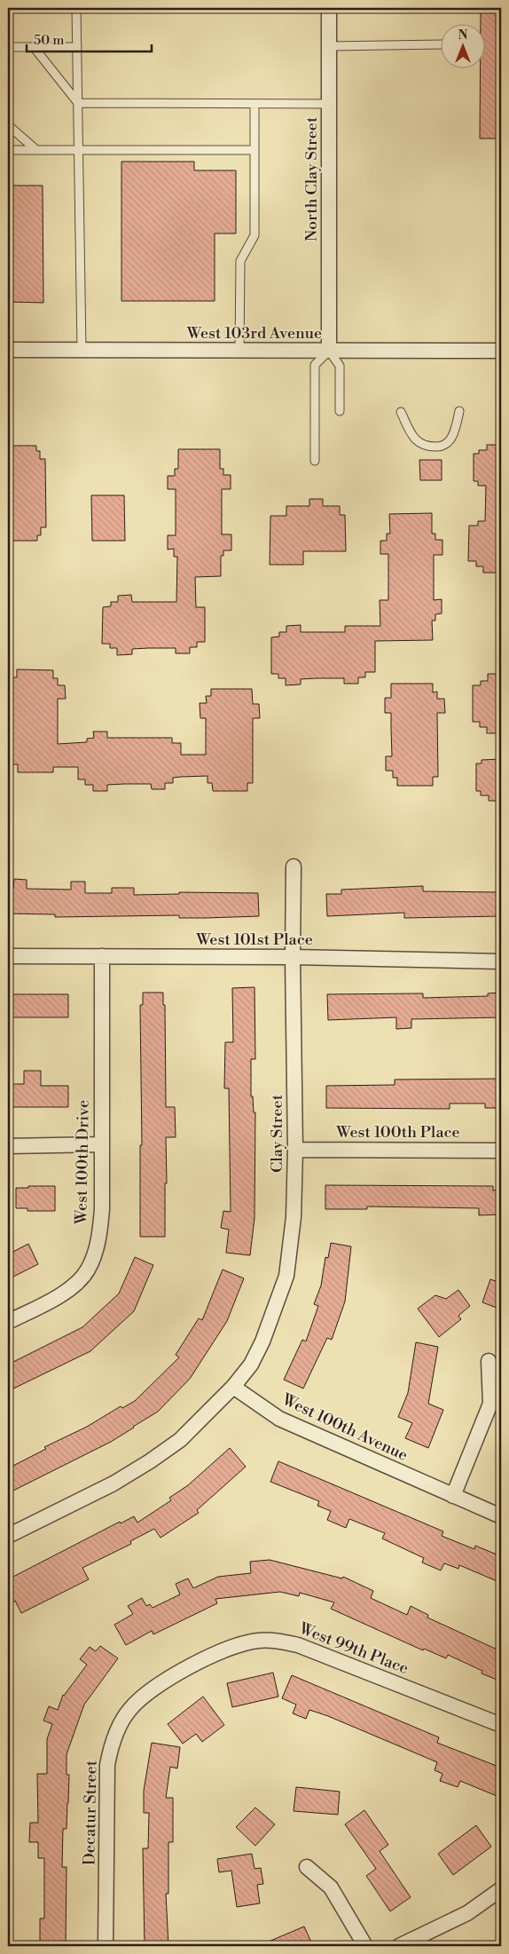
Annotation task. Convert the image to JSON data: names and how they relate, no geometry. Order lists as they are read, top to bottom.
{
  "streets": {
    "street": [
      "North Clay Street",
      "West 103rd Avenue",
      "West 101st Place",
      "West 100th Place",
      "Clay Street",
      "West 100th Drive",
      "West 100th Avenue",
      "West 99th Place",
      "Decatur Street"
    ]
  },
  "crossings": [
    ["North Clay Street", "West 103rd Avenue"],
    ["West 101st Place", "Clay Street"],
    ["West 101st Place", "West 100th Drive"],
    ["West 100th Place", "Clay Street"],
    ["Clay Street", "West 100th Avenue"],
    ["West 99th Place", "Decatur Street"]
  ],
  "scale_bar": "50 m",
  "north": "top"
}
